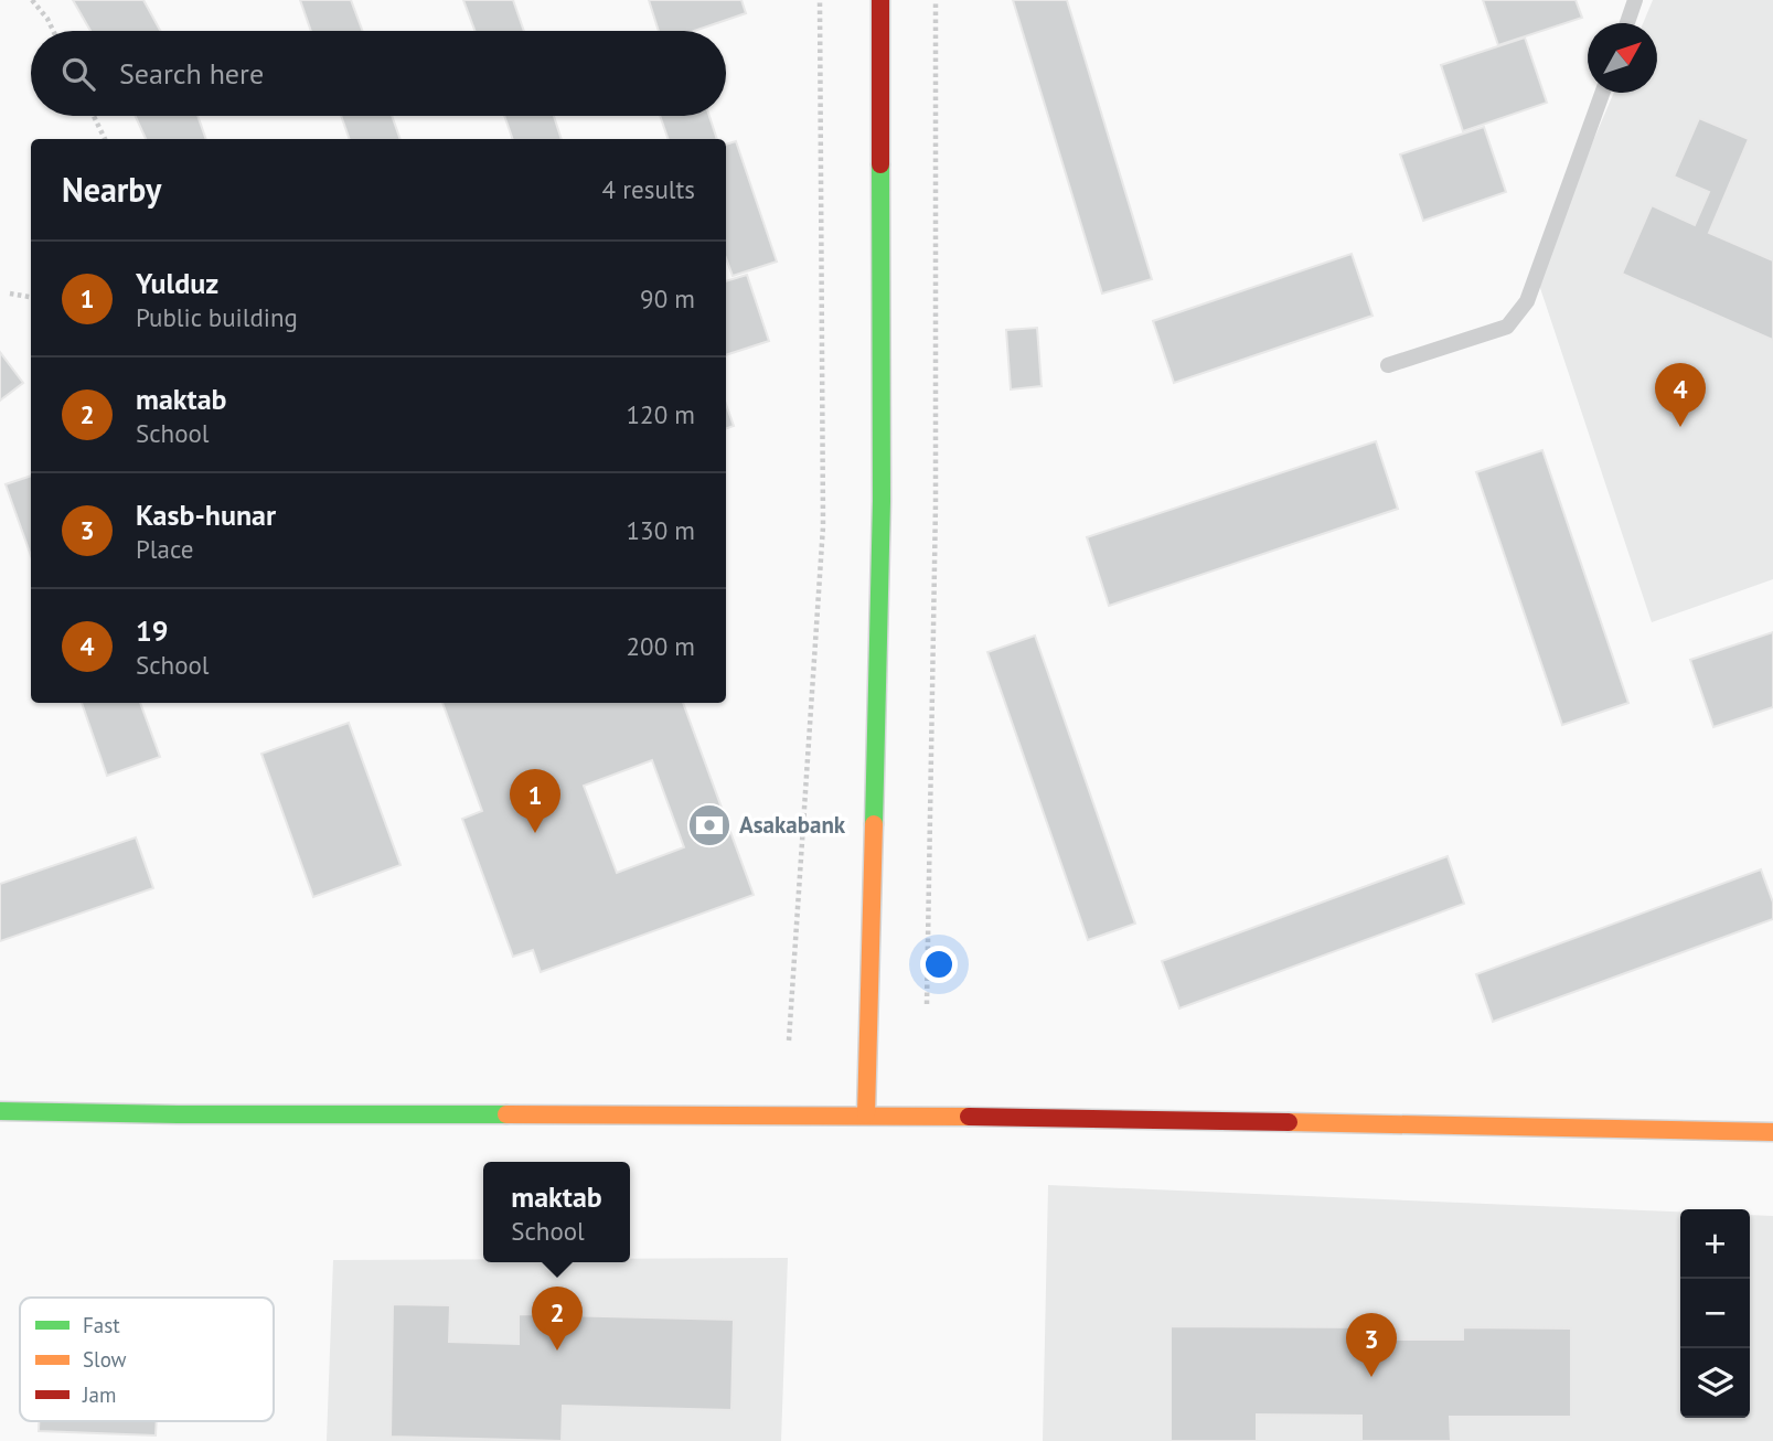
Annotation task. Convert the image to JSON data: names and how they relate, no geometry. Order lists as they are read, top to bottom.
{
  "places": {
    "bank": ["Asakabank"]
  },
  "legend": ["Fast", "Slow", "Jam"],
  "north": "top right",
  "page": {
    "search": "Search here",
    "heading": ["Nearby", "4 results"],
    "list": [
      {
        "mark": "1",
        "name": "Yulduz",
        "note": "Public building",
        "value": "90 m"
      },
      {
        "mark": "2",
        "name": "maktab",
        "note": "School",
        "value": "120 m"
      },
      {
        "mark": "3",
        "name": "Kasb-hunar",
        "note": "Place",
        "value": "130 m"
      },
      {
        "mark": "4",
        "name": "19",
        "note": "School",
        "value": "200 m"
      }
    ],
    "pins": [
      "4",
      "1",
      "2",
      "3"
    ],
    "popup": ["maktab", "School"],
    "map_buttons": ["+", "−"]
  }
}
